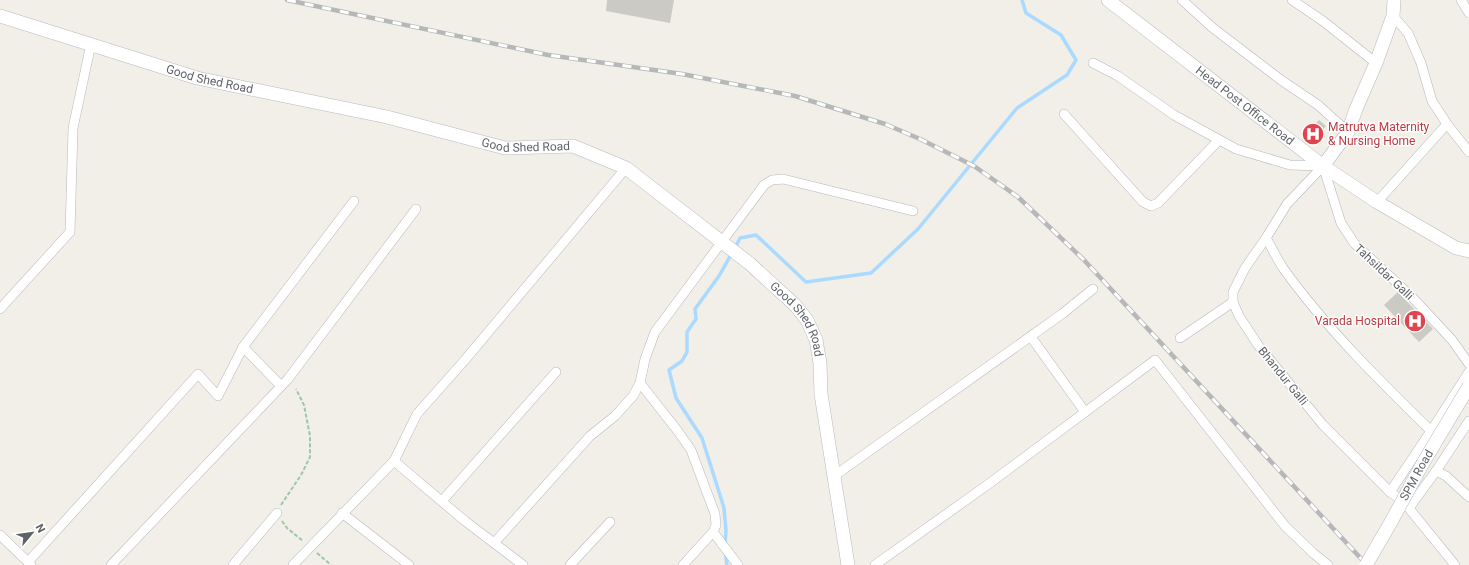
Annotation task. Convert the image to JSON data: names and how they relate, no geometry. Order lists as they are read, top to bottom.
{
  "streets": {
    "street": [
      "Good Shed Road",
      "Head Post Office Road",
      "Tahsildar Galli",
      "Bhandur Galli",
      "SPM Road"
    ]
  },
  "crossings": [
    ["Head Post Office Road", "Tahsildar Galli"]
  ],
  "places": {
    "hospital": ["Matrutva Maternity & Nursing Home", "Varada Hospital"]
  },
  "north": "top right"
}
